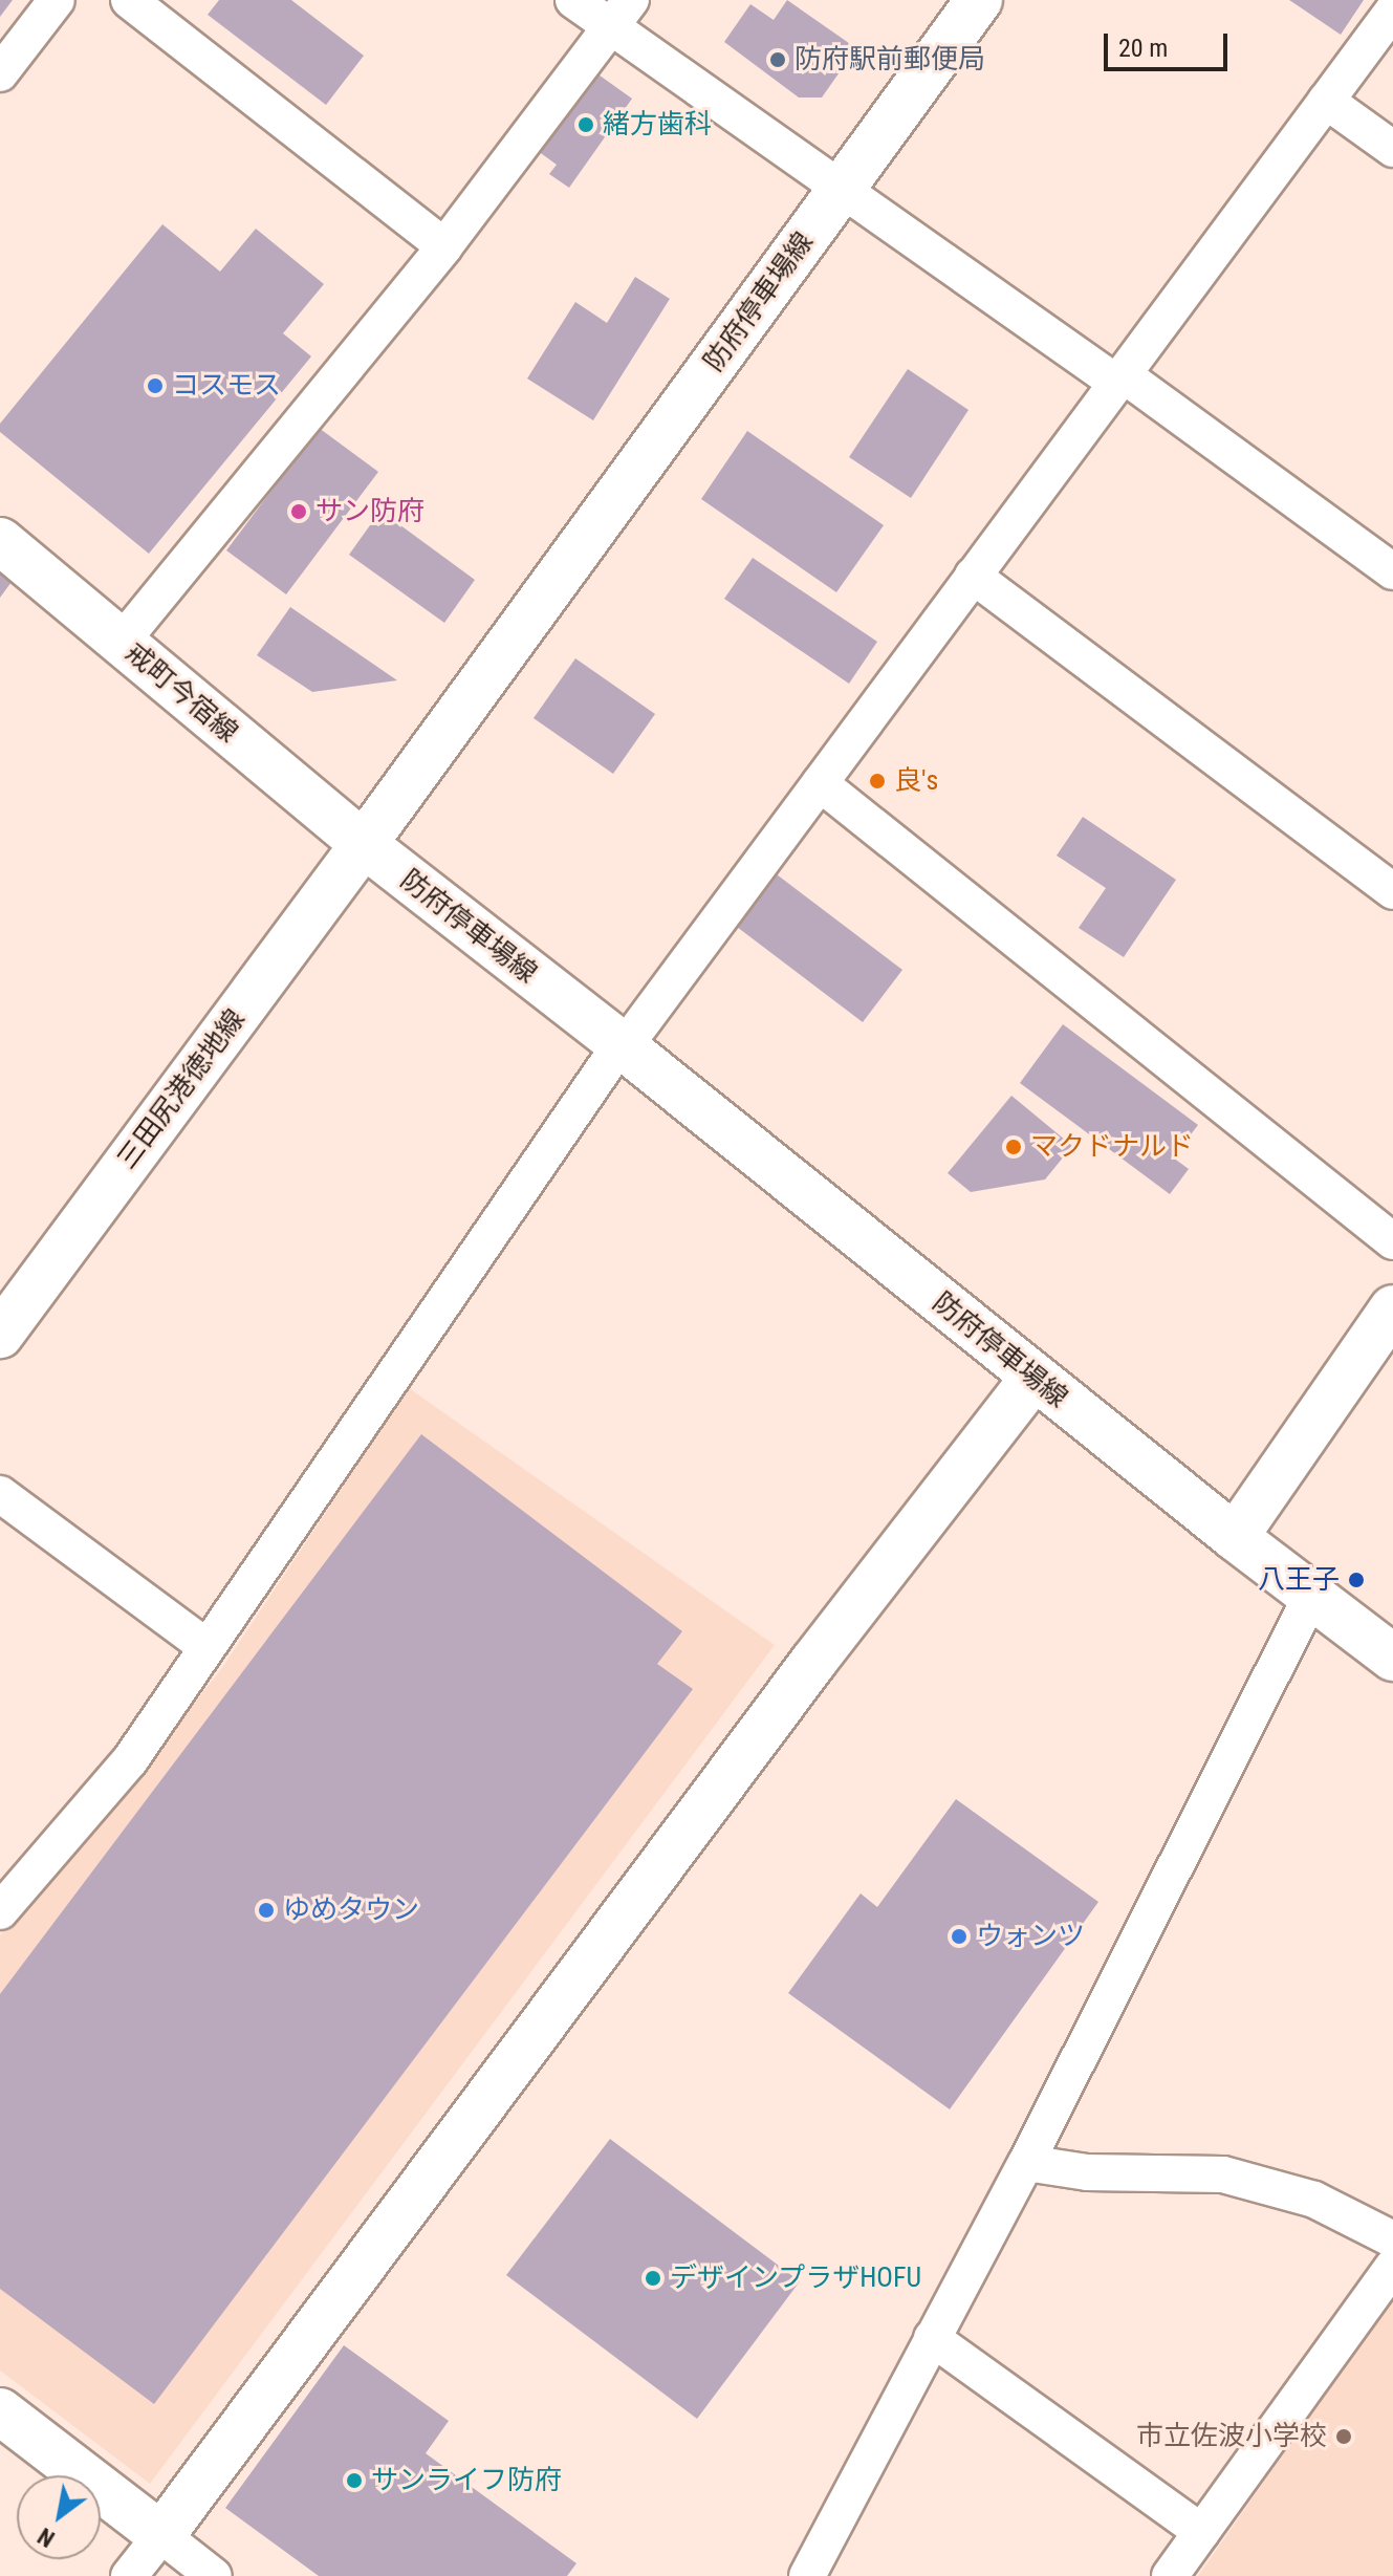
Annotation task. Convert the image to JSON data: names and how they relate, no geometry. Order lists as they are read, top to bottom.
{
  "streets": {
    "main road": ["防府停車場線", "戒町今宿線", "三田尻港徳地線"]
  },
  "crossings": [
    ["防府停車場線", "戒町今宿線"],
    ["防府停車場線", "三田尻港徳地線"],
    ["戒町今宿線", "三田尻港徳地線"]
  ],
  "places": [
    "防府駅前郵便局",
    "緒方歯科",
    "コスモス",
    "サン防府",
    "良's",
    "マクドナルド",
    "八王子",
    "ゆめタウン",
    "ウォンツ",
    "デザインプラザHOFU",
    "市立佐波小学校",
    "サンライフ防府"
  ],
  "scale_bar": "20 m",
  "north": "bottom left"
}
